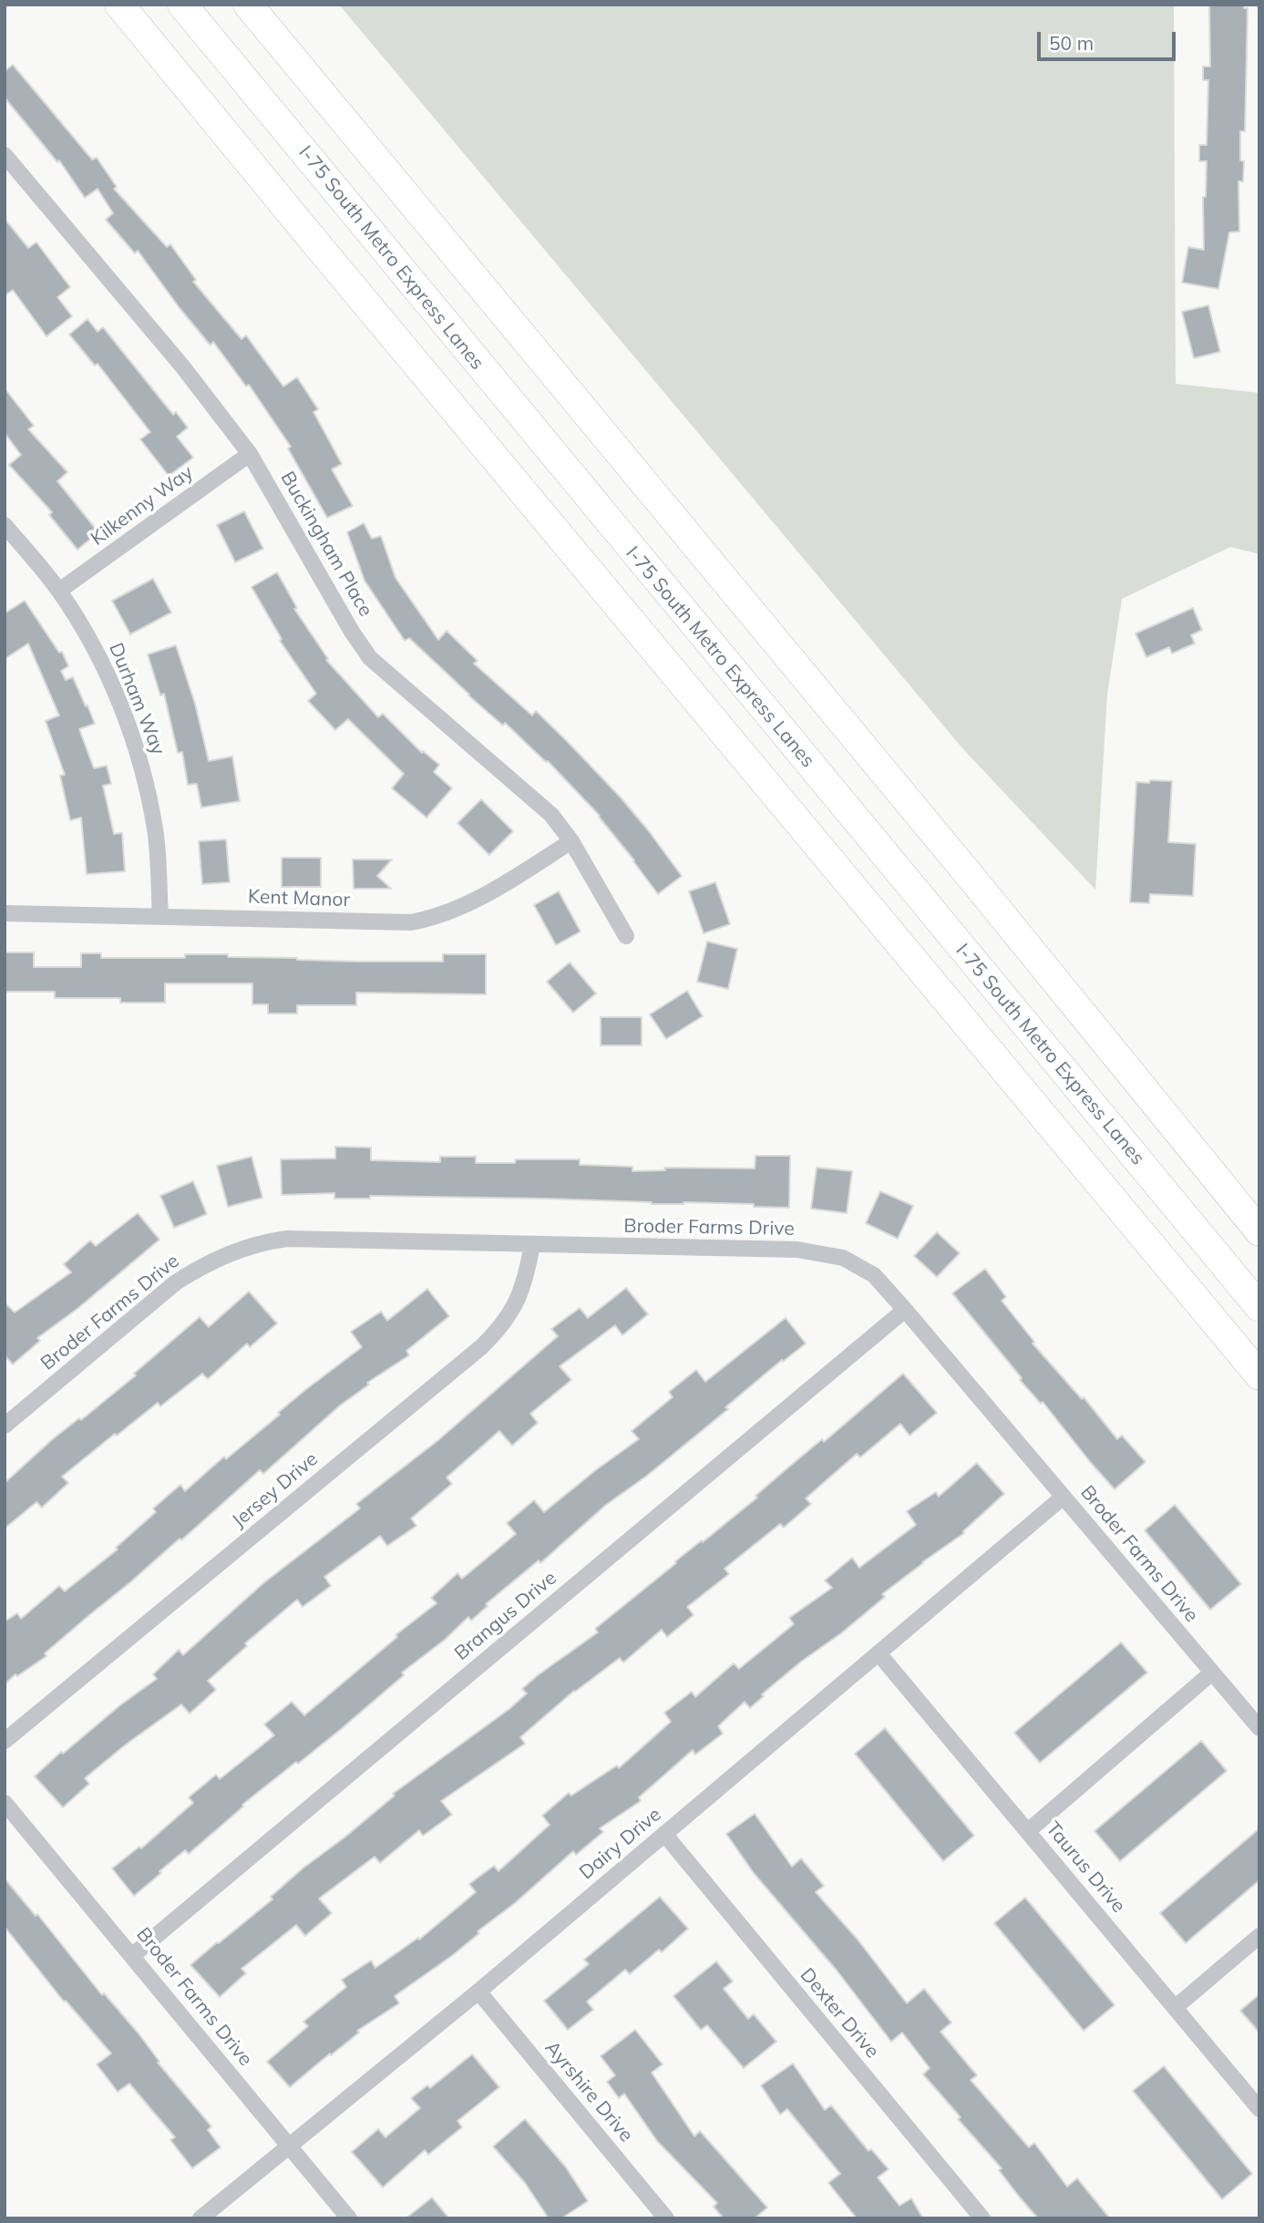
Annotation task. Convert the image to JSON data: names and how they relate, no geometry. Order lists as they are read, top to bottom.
{
  "streets": {
    "highway": ["I-75 South Metro Express Lanes"],
    "street": [
      "Kilkenny Way",
      "Buckingham Place",
      "Durham Way",
      "Kent Manor",
      "Broder Farms Drive",
      "Jersey Drive",
      "Brangus Drive",
      "Dairy Drive",
      "Taurus Drive",
      "Dexter Drive",
      "Ayrshire Drive"
    ]
  },
  "crossings": [
    ["Kilkenny Way", "Buckingham Place"],
    ["Kilkenny Way", "Durham Way"],
    ["Buckingham Place", "Kent Manor"],
    ["Durham Way", "Kent Manor"],
    ["Broder Farms Drive", "Jersey Drive"],
    ["Broder Farms Drive", "Brangus Drive"],
    ["Broder Farms Drive", "Dairy Drive"],
    ["Dairy Drive", "Taurus Drive"],
    ["Dairy Drive", "Dexter Drive"],
    ["Dairy Drive", "Ayrshire Drive"]
  ],
  "scale_bar": "50 m"
}
